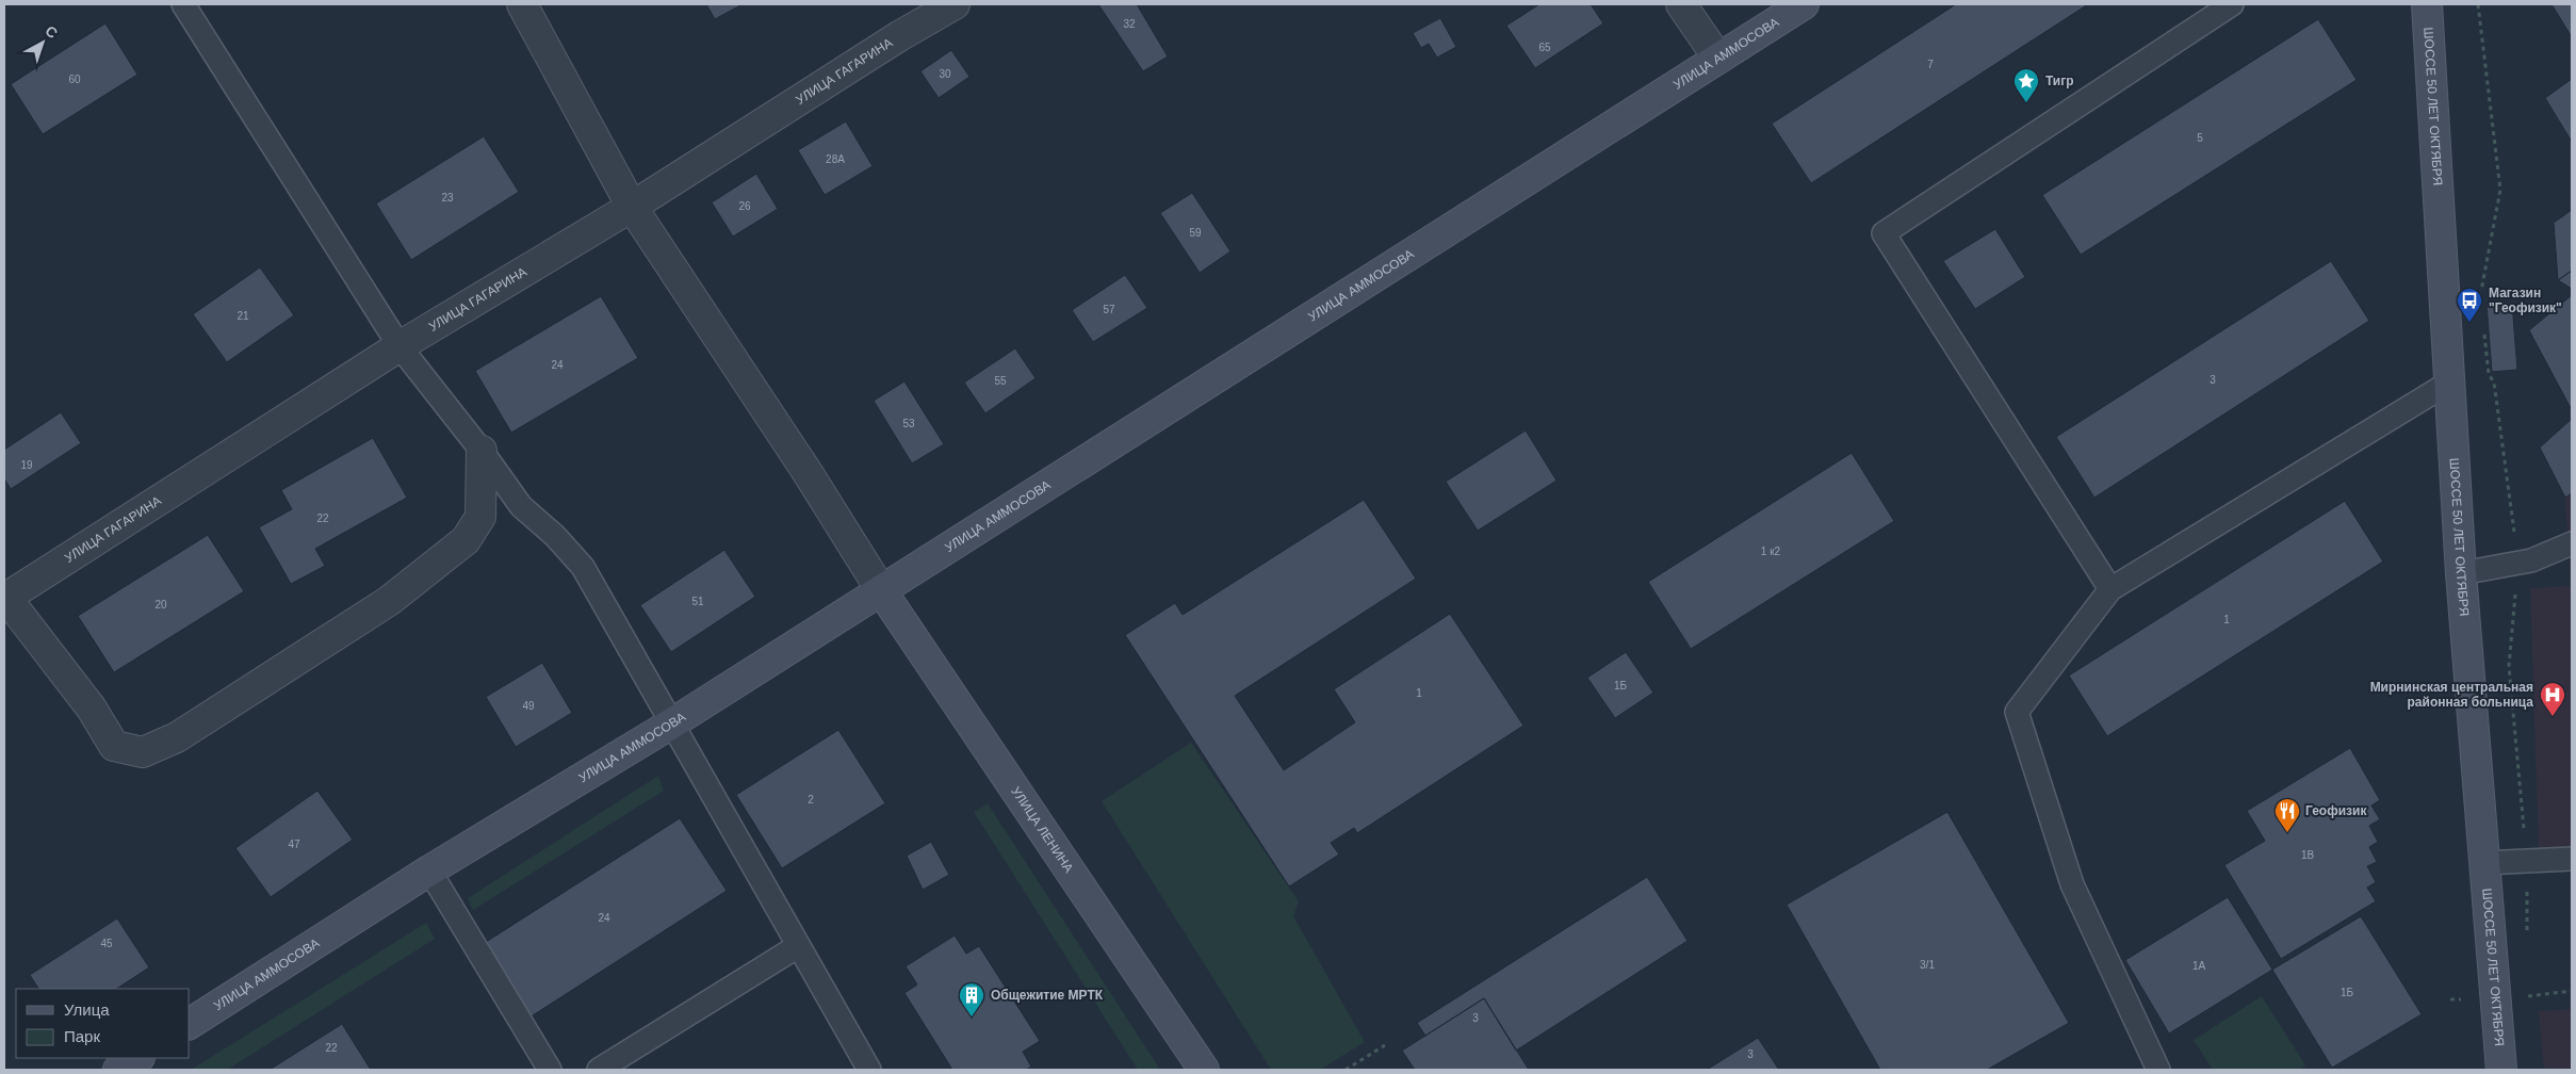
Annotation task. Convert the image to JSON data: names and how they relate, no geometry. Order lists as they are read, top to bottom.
{
  "streets": {
    "main road": ["УЛИЦА АММОСОВА", "ШОССЕ 50 ЛЕТ ОКТЯБРЯ", "УЛИЦА ЛЕНИНА"],
    "street": ["УЛИЦА ГАГАРИНА"]
  },
  "crossings": [
    ["УЛИЦА АММОСОВА", "УЛИЦА ЛЕНИНА"]
  ],
  "places": {
    "place": ["Тигр"],
    "bus stop": ["Магазин \"Геофизик\""],
    "hospital": ["Мирнинская центральная районная больница"],
    "restaurant": ["Геофизик"],
    "building": ["Общежитие МРТК"]
  },
  "house_numbers": [
    "32",
    "65",
    "7",
    "30",
    "60",
    "5",
    "28А",
    "23",
    "26",
    "59",
    "57",
    "21",
    "24",
    "3",
    "55",
    "53",
    "19",
    "22",
    "1 к2",
    "51",
    "20",
    "1",
    "1Б",
    "1",
    "49",
    "2",
    "47",
    "1В",
    "24",
    "45",
    "3/1",
    "1А",
    "1Б",
    "3",
    "22",
    "3"
  ],
  "legend": ["Улица", "Парк"],
  "north": "top right"
}
